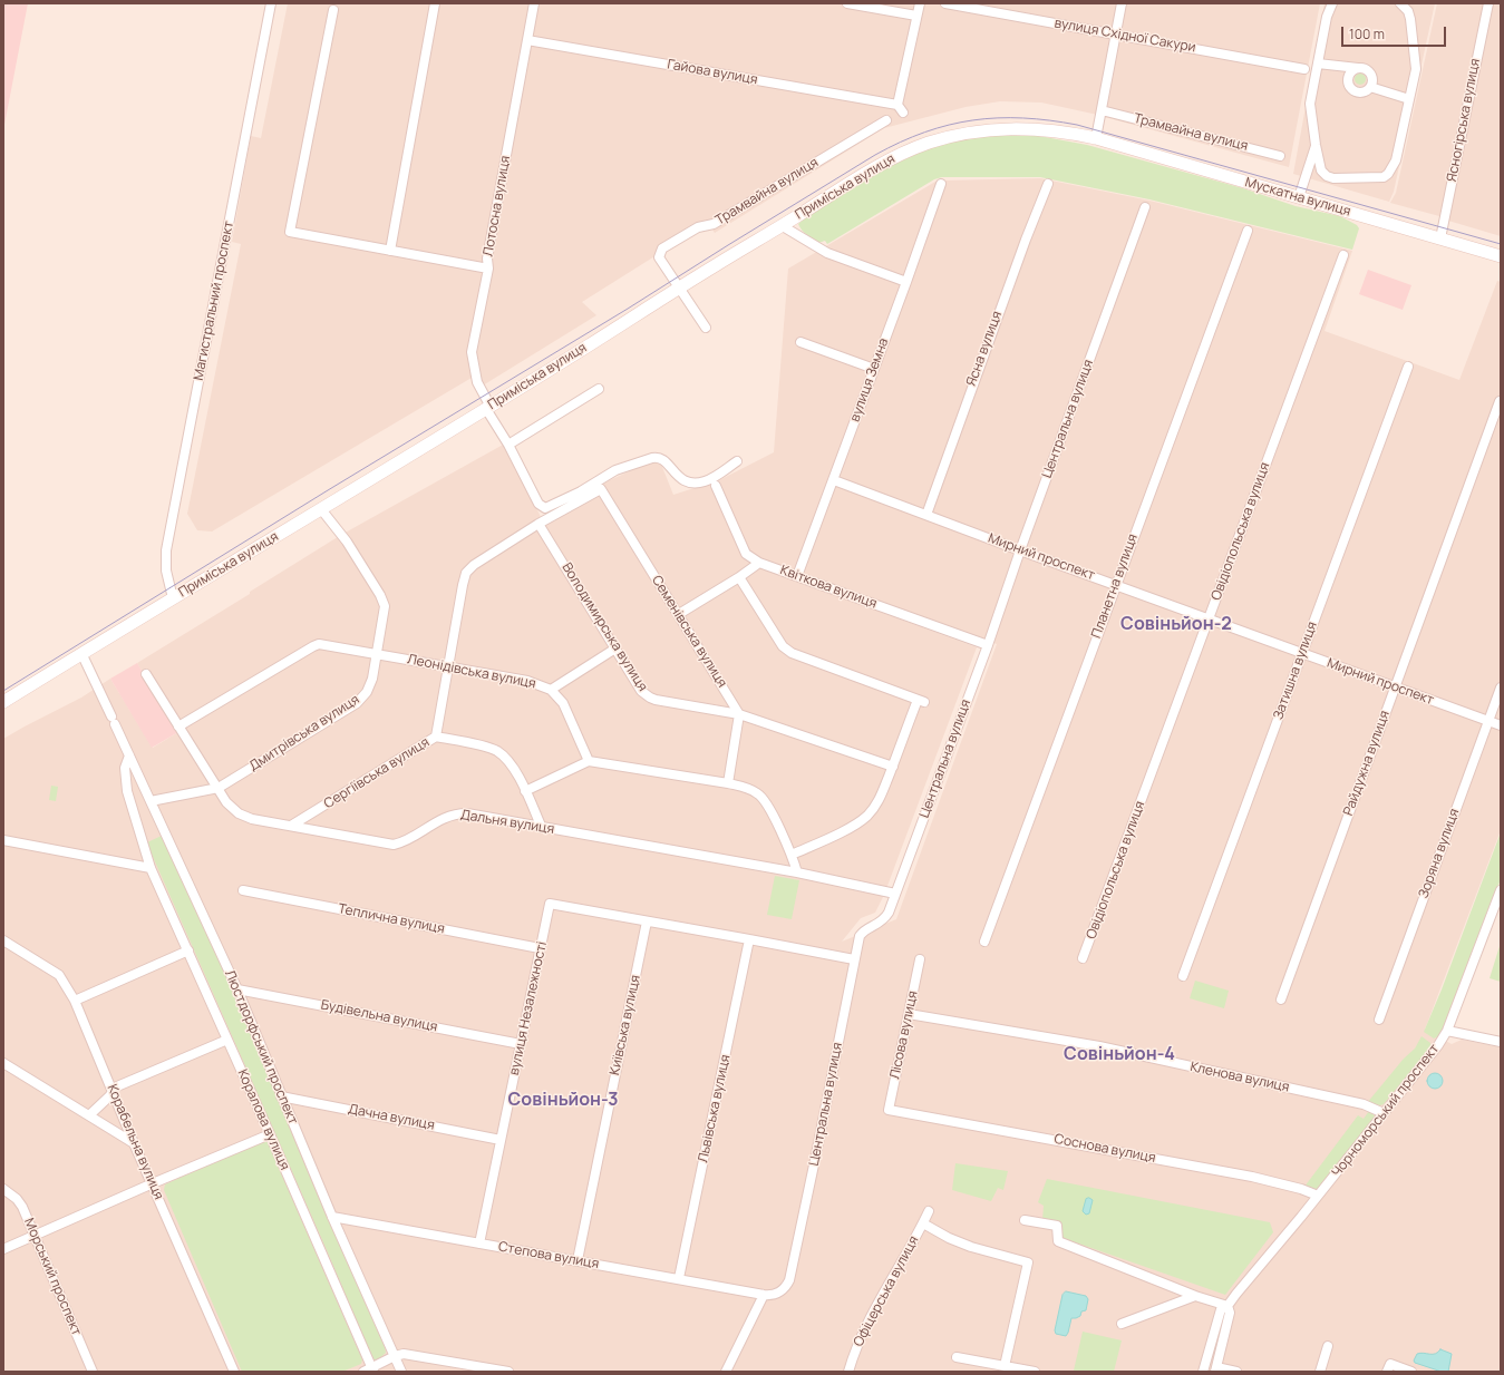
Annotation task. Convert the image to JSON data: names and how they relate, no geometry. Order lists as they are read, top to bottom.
{
  "streets": {
    "street": [
      "вулиця Східної Сакури",
      "Гайова вулиця",
      "Ясногірська вулиця",
      "Трамвайна вулиця",
      "Приміська вулиця",
      "Мускатна вулиця",
      "Лотосна вулиця",
      "Магистральний проспект",
      "Ясна вулиця",
      "вулиця Земна",
      "Центральна вулиця",
      "Овідіопольська вулиця",
      "Мирний проспект",
      "Планетна вулиця",
      "Квіткова вулиця",
      "Володимирська вулиця",
      "Семенівська вулиця",
      "Затишна вулиця",
      "Леонідівська вулиця",
      "Дмитрівська вулиця",
      "Райдужна вулиця",
      "Сергіївська вулиця",
      "Дальня вулиця",
      "Зоряна вулиця",
      "Теплична вулиця",
      "вулиця Незалежності",
      "Будівельна вулиця",
      "Київська вулиця",
      "Лісова вулиця",
      "Люстдорфський проспект",
      "Кленова вулиця",
      "Львівська вулиця",
      "Чорноморський проспект",
      "Дачна вулиця",
      "Коралова вулиця",
      "Корабельна вулиця",
      "Соснова вулиця",
      "Степова вулиця",
      "Морський проспект",
      "Офіцерська вулиця"
    ]
  },
  "crossings": [
    ["Гайова вулиця", "Лотосна вулиця"],
    ["Ясногірська вулиця", "Мускатна вулиця"],
    ["Трамвайна вулиця", "Приміська вулиця"],
    ["Приміська вулиця", "Мускатна вулиця"],
    ["Приміська вулиця", "Лотосна вулиця"],
    ["Приміська вулиця", "Магистральний проспект"],
    ["Приміська вулиця", "Дмитрівська вулиця"],
    ["Приміська вулиця", "Люстдорфський проспект"],
    ["Ясна вулиця", "Мирний проспект"],
    ["вулиця Земна", "Мирний проспект"],
    ["вулиця Земна", "Квіткова вулиця"],
    ["Центральна вулиця", "Мирний проспект"],
    ["Центральна вулиця", "Квіткова вулиця"],
    ["Центральна вулиця", "Дальня вулиця"],
    ["Центральна вулиця", "Степова вулиця"],
    ["Овідіопольська вулиця", "Мирний проспект"],
    ["Мирний проспект", "Планетна вулиця"],
    ["Мирний проспект", "Затишна вулиця"],
    ["Мирний проспект", "Райдужна вулиця"],
    ["Мирний проспект", "Зоряна вулиця"],
    ["Володимирська вулиця", "Семенівська вулиця"],
    ["Володимирська вулиця", "Сергіївська вулиця"],
    ["Семенівська вулиця", "Сергіївська вулиця"],
    ["Леонідівська вулиця", "Дмитрівська вулиця"],
    ["Леонідівська вулиця", "Сергіївська вулиця"],
    ["Леонідівська вулиця", "Дальня вулиця"],
    ["Дмитрівська вулиця", "Дальня вулиця"],
    ["Дмитрівська вулиця", "Люстдорфський проспект"],
    ["Сергіївська вулиця", "Дальня вулиця"],
    ["Теплична вулиця", "вулиця Незалежності"],
    ["вулиця Незалежності", "Будівельна вулиця"],
    ["вулиця Незалежності", "Київська вулиця"],
    ["вулиця Незалежності", "Дачна вулиця"],
    ["вулиця Незалежності", "Степова вулиця"],
    ["Будівельна вулиця", "Люстдорфський проспект"],
    ["Київська вулиця", "Степова вулиця"],
    ["Лісова вулиця", "Кленова вулиця"],
    ["Лісова вулиця", "Соснова вулиця"],
    ["Люстдорфський проспект", "Дачна вулиця"],
    ["Люстдорфський проспект", "Коралова вулиця"],
    ["Люстдорфський проспект", "Степова вулиця"],
    ["Кленова вулиця", "Чорноморський проспект"],
    ["Львівська вулиця", "Степова вулиця"],
    ["Чорноморський проспект", "Соснова вулиця"]
  ],
  "districts": ["Совіньйон-2", "Совіньйон-4", "Совіньйон-3"],
  "scale_bar": "100 m"
}
